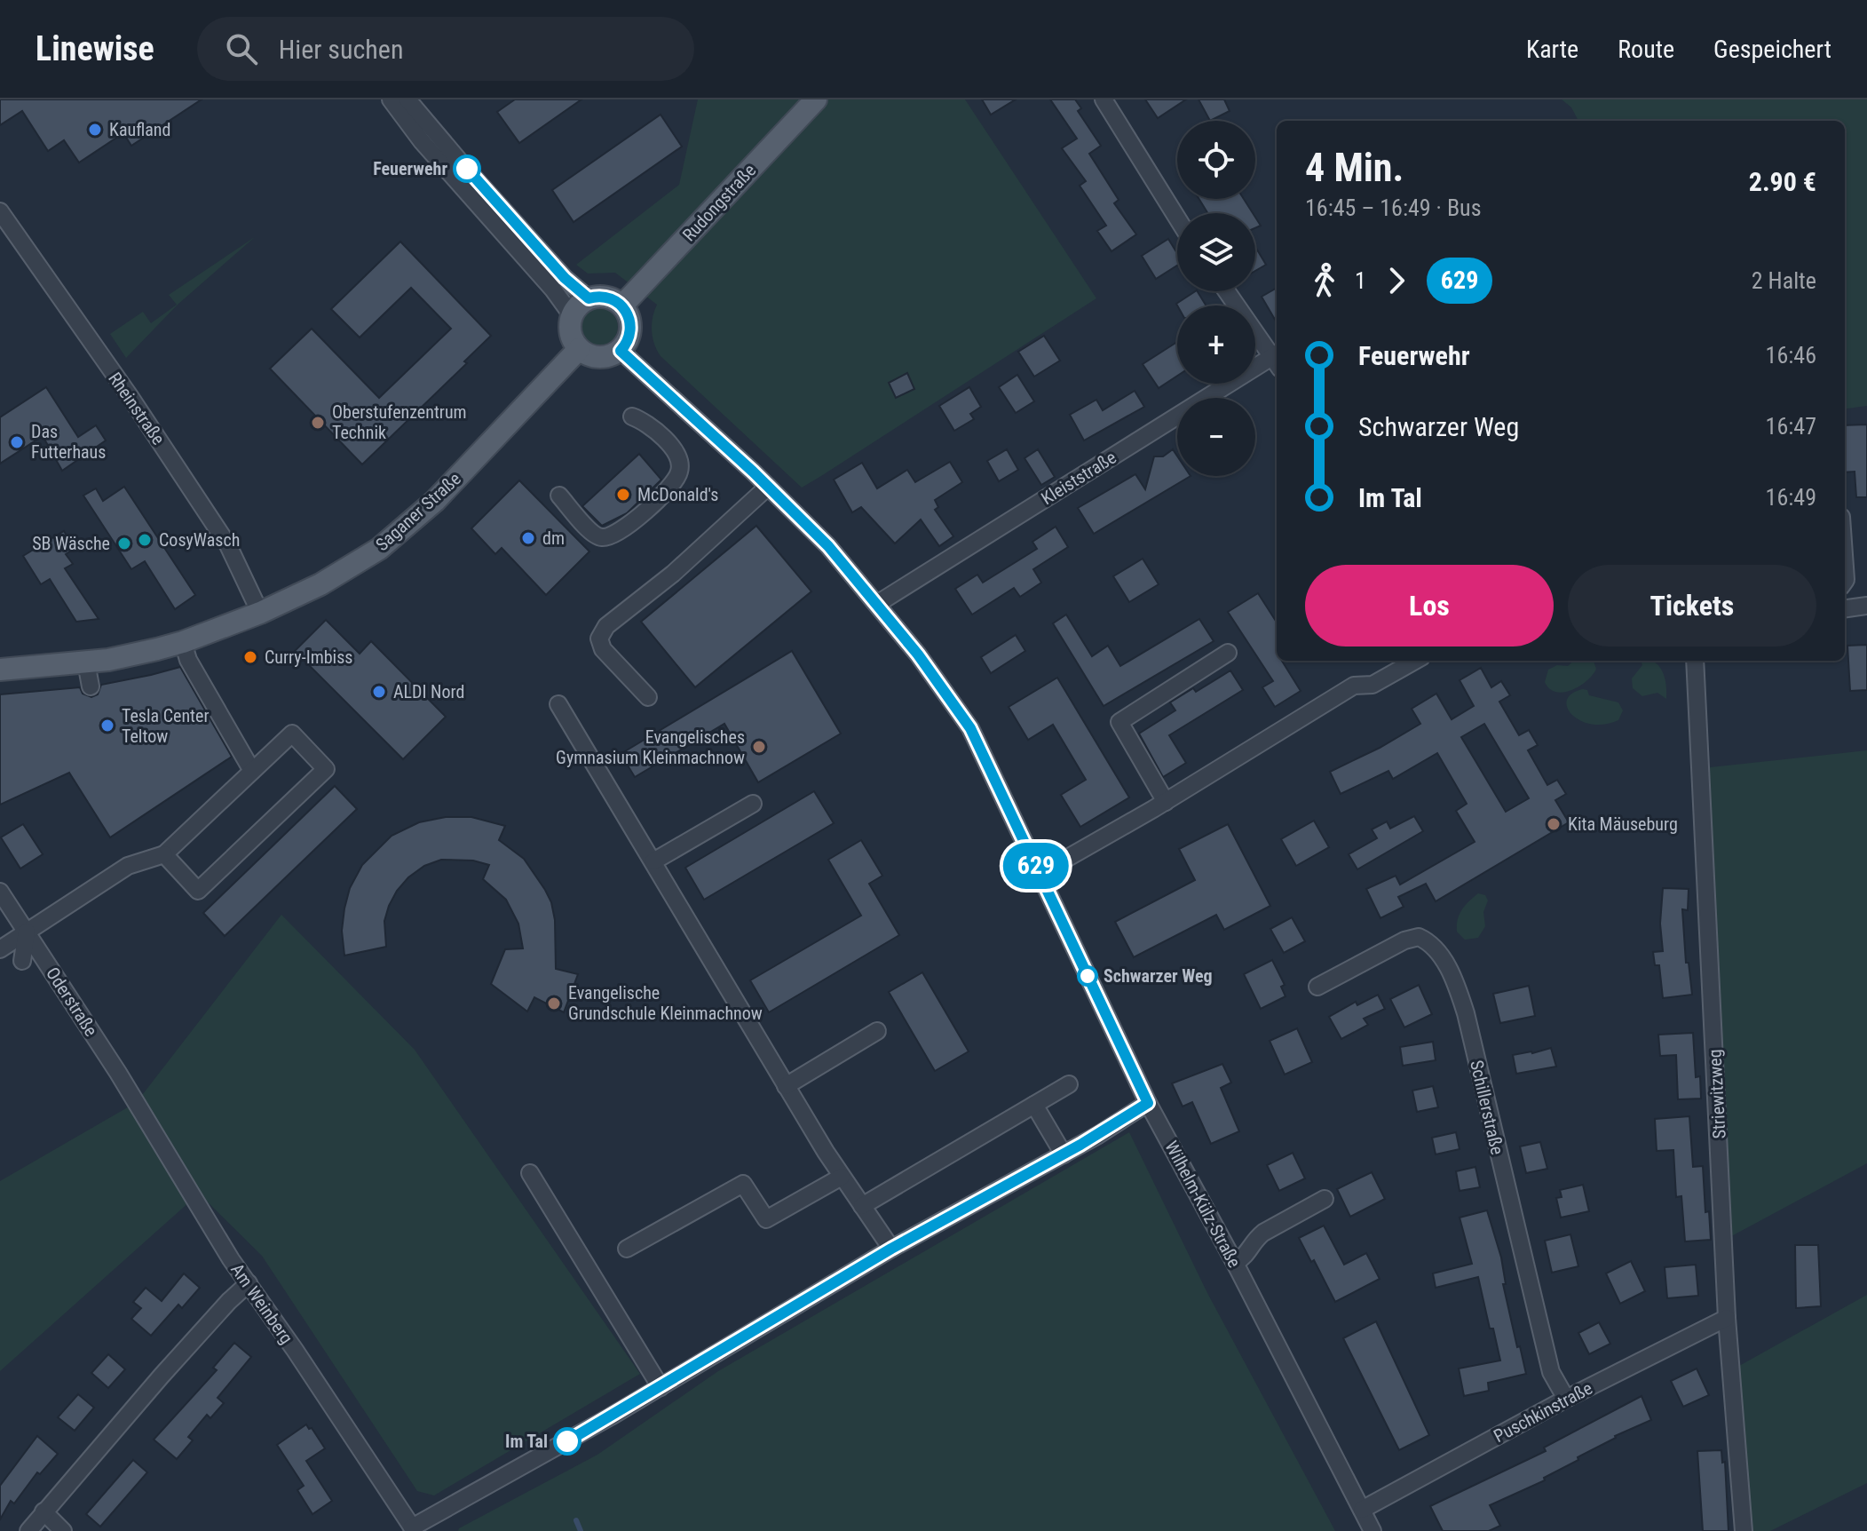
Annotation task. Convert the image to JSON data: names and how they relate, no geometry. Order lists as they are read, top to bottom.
{
  "streets": {
    "main road": ["Rudongstraße", "Saganer Straße"],
    "street": [
      "Rheinstraße",
      "Kleiststraße",
      "Oderstraße",
      "Striewitzweg",
      "Schillerstraße",
      "Wilhelm-Külz-Straße",
      "Am Weinberg",
      "Puschkinstraße"
    ]
  },
  "crossings": [
    ["Rudongstraße", "Saganer Straße"],
    ["Rudongstraße", "Wilhelm-Külz-Straße"],
    ["Rheinstraße", "Saganer Straße"],
    ["Kleiststraße", "Wilhelm-Külz-Straße"],
    ["Saganer Straße", "Wilhelm-Külz-Straße"],
    ["Oderstraße", "Am Weinberg"],
    ["Striewitzweg", "Puschkinstraße"],
    ["Schillerstraße", "Puschkinstraße"],
    ["Wilhelm-Külz-Straße", "Puschkinstraße"]
  ],
  "places": [
    "Kaufland",
    "Feuerwehr",
    "Oberstufenzentrum Technik",
    "Das Futterhaus",
    "McDonald's",
    "dm",
    "CosyWasch",
    "SB Wäsche",
    "Curry-Imbiss",
    "ALDI Nord",
    "Tesla Center Teltow",
    "Evangelisches Gymnasium Kleinmachnow",
    "Kita Mäuseburg",
    "Schwarzer Weg",
    "Evangelische Grundschule Kleinmachnow",
    "Im Tal"
  ],
  "lines": ["bus line 629"],
  "page": {
    "header": "Linewise",
    "search": "Hier suchen",
    "nav": ["Karte", "Route", "Gespeichert"],
    "on_map": "629",
    "map_buttons": ["+", "−"],
    "heading": ["4 Min.", "16:45 – 16:49 · Bus", "2.90 €"],
    "legs": ["1", "629", "2 Halte"],
    "list": [
      {
        "name": "Feuerwehr",
        "value": "16:46"
      },
      {
        "name": "Schwarzer Weg",
        "value": "16:47"
      },
      {
        "name": "Im Tal",
        "value": "16:49"
      }
    ],
    "buttons": ["Los", "Tickets"]
  }
}
